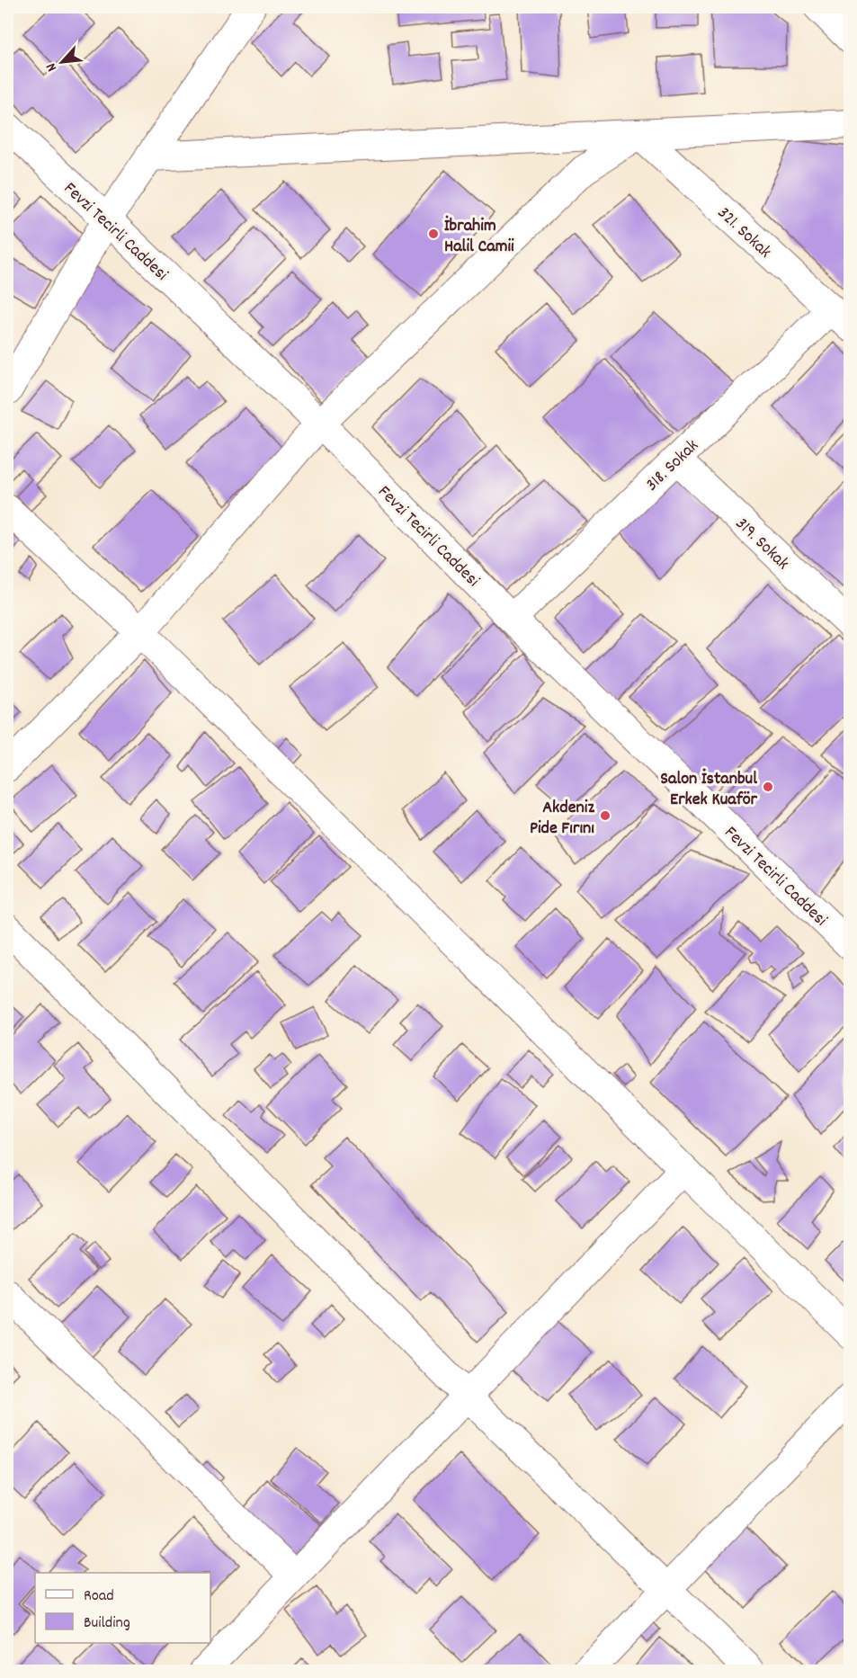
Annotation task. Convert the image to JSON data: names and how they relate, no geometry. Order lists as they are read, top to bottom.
{
  "streets": {
    "street": [
      "Fevzi Tecirli Caddesi",
      "321. Sokak",
      "318. Sokak",
      "319. Sokak"
    ]
  },
  "crossings": [
    ["Fevzi Tecirli Caddesi", "318. Sokak"],
    ["321. Sokak", "318. Sokak"],
    ["318. Sokak", "319. Sokak"]
  ],
  "places": ["İbrahim Halil Camii", "Salon İstanbul Erkek Kuaför", "Akdeniz Pide Fırını"],
  "legend": ["Road", "Building"],
  "north": "bottom left"
}
